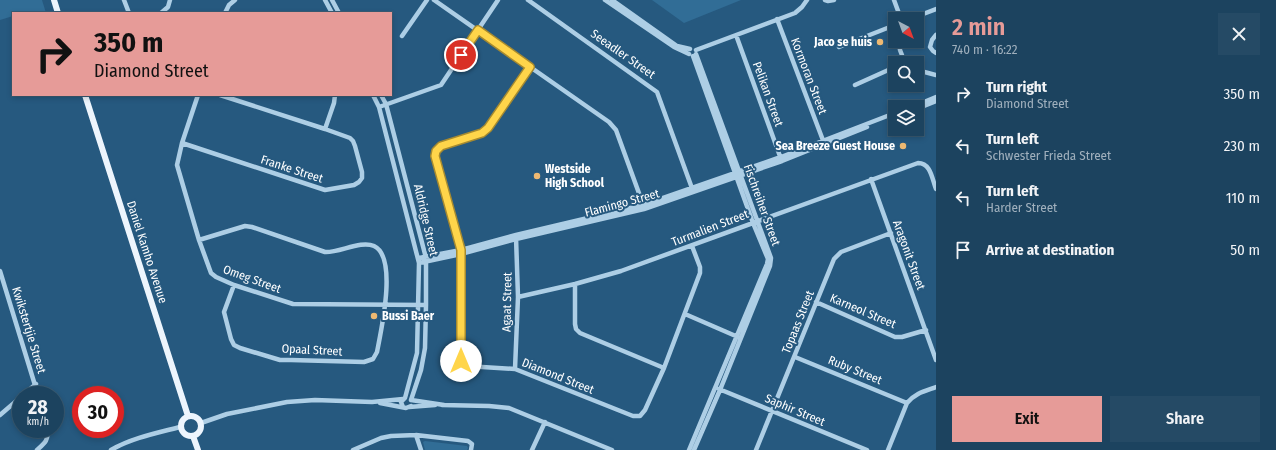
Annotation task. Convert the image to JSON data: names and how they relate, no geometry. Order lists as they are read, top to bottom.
{
  "streets": {
    "main road": ["Daniel Kamho Avenue"],
    "street": [
      "Seeadler Street",
      "Kormoran Street",
      "Pelikan Street",
      "Franke Street",
      "Flamingo Street",
      "Fischreiher Street",
      "Aldridge Street",
      "Turmalien Street",
      "Aragonit Street",
      "Omeg Street",
      "Agaat Street",
      "Karneol Street",
      "Topaas Street",
      "Kwikstertjie Street",
      "Opaal Street",
      "Ruby Street",
      "Diamond Street",
      "Saphir Street"
    ]
  },
  "crossings": [
    ["Seeadler Street", "Flamingo Street"],
    ["Kormoran Street", "Flamingo Street"],
    ["Pelikan Street", "Flamingo Street"],
    ["Franke Street", "Omeg Street"],
    ["Flamingo Street", "Fischreiher Street"],
    ["Flamingo Street", "Aldridge Street"],
    ["Flamingo Street", "Agaat Street"],
    ["Flamingo Street", "Diamond Street"],
    ["Fischreiher Street", "Turmalien Street"],
    ["Fischreiher Street", "Saphir Street"],
    ["Aldridge Street", "Omeg Street"],
    ["Turmalien Street", "Aragonit Street"],
    ["Turmalien Street", "Agaat Street"],
    ["Turmalien Street", "Diamond Street"],
    ["Aragonit Street", "Karneol Street"],
    ["Aragonit Street", "Topaas Street"],
    ["Omeg Street", "Opaal Street"],
    ["Agaat Street", "Diamond Street"],
    ["Karneol Street", "Topaas Street"],
    ["Topaas Street", "Ruby Street"],
    ["Topaas Street", "Saphir Street"]
  ],
  "places": [
    "Jaco se huis",
    "Sea Breeze Guest House",
    "Westside High School",
    "Bussi Baer"
  ],
  "north": "bottom right",
  "page": {
    "heading": ["2 min", "740 m · 16:22"],
    "turn": ["350 m", "Diamond Street"],
    "list": [
      {
        "name": "Turn right",
        "note": "Diamond Street",
        "value": "350 m"
      },
      {
        "name": "Turn left",
        "note": "Schwester Frieda Street",
        "value": "230 m"
      },
      {
        "name": "Turn left",
        "note": "Harder Street",
        "value": "110 m"
      },
      {
        "name": "Arrive at destination",
        "value": "50 m"
      }
    ],
    "speed": "28 km/h",
    "limit": "30",
    "buttons": ["Exit", "Share"]
  }
}
